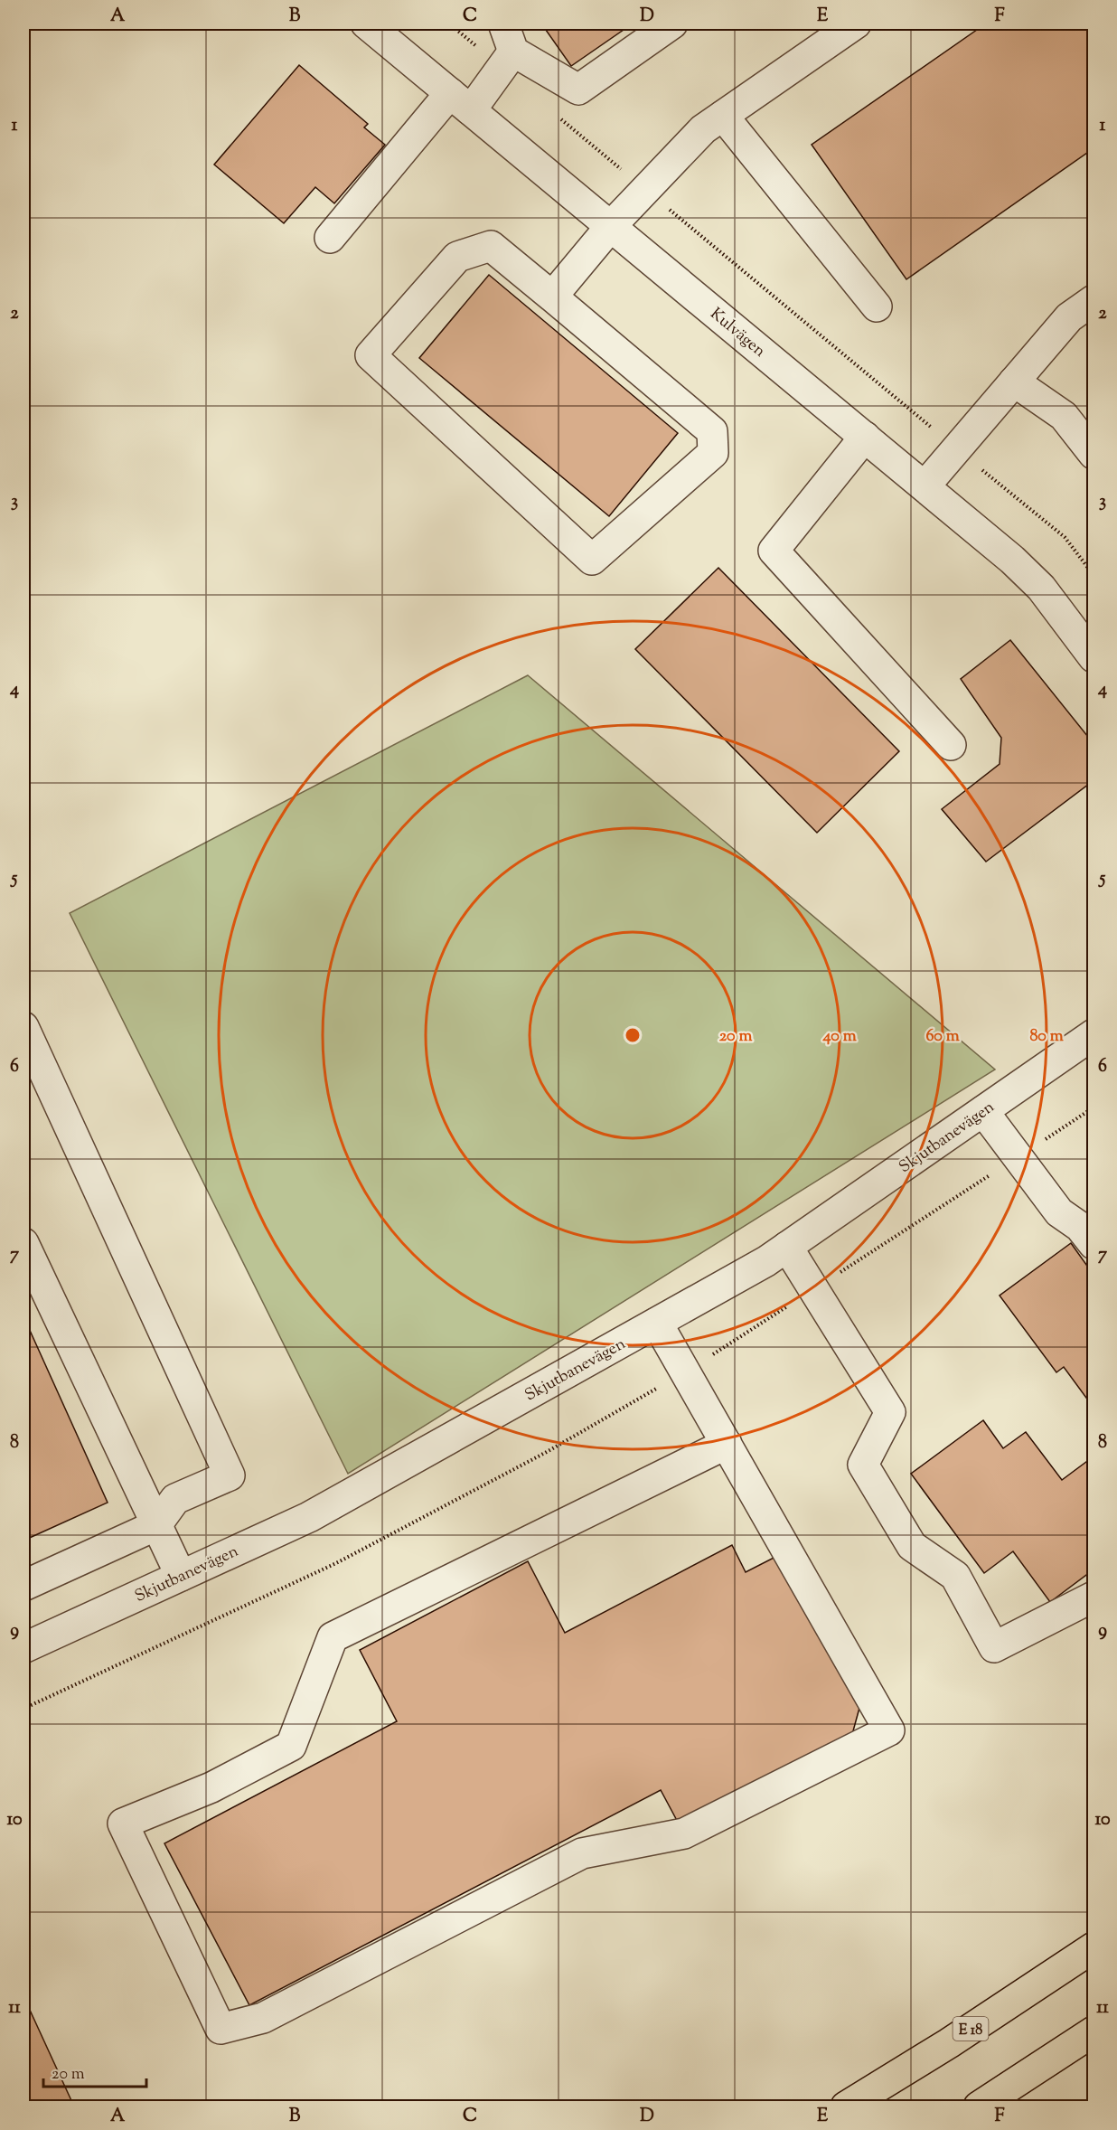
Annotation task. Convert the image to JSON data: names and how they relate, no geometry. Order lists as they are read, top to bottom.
{
  "streets": {
    "highway": ["E 18"],
    "street": ["Kulvägen", "Skjutbanevägen"]
  },
  "scale_bar": "20 m",
  "grid": {
    "columns": [
      "A",
      "B",
      "C",
      "D",
      "E",
      "F"
    ],
    "rows": [
      "1",
      "2",
      "3",
      "4",
      "5",
      "6",
      "7",
      "8",
      "9",
      "10",
      "11"
    ]
  },
  "rings": [
    "20 m",
    "40 m",
    "60 m",
    "80 m"
  ]
}
